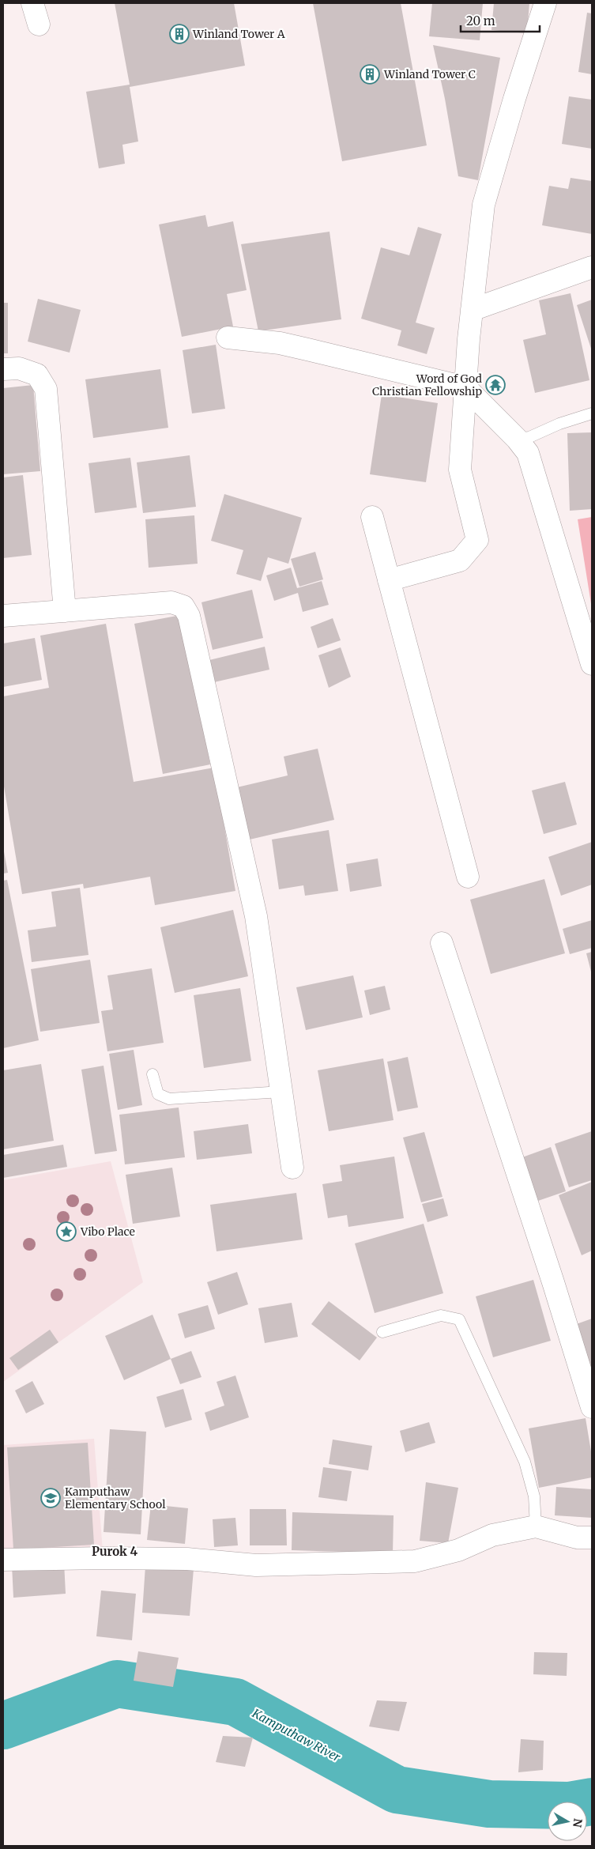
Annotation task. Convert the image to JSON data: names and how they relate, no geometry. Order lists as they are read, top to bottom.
{
  "districts": ["Purok 4"],
  "water": ["Kamputhaw River"],
  "places": {
    "building": ["Winland Tower A", "Winland Tower C"],
    "temple": ["Word of God Christian Fellowship"],
    "place": ["Vibo Place"],
    "school or university": ["Kamputhaw Elementary School"]
  },
  "scale_bar": "20 m",
  "north": "right"
}
